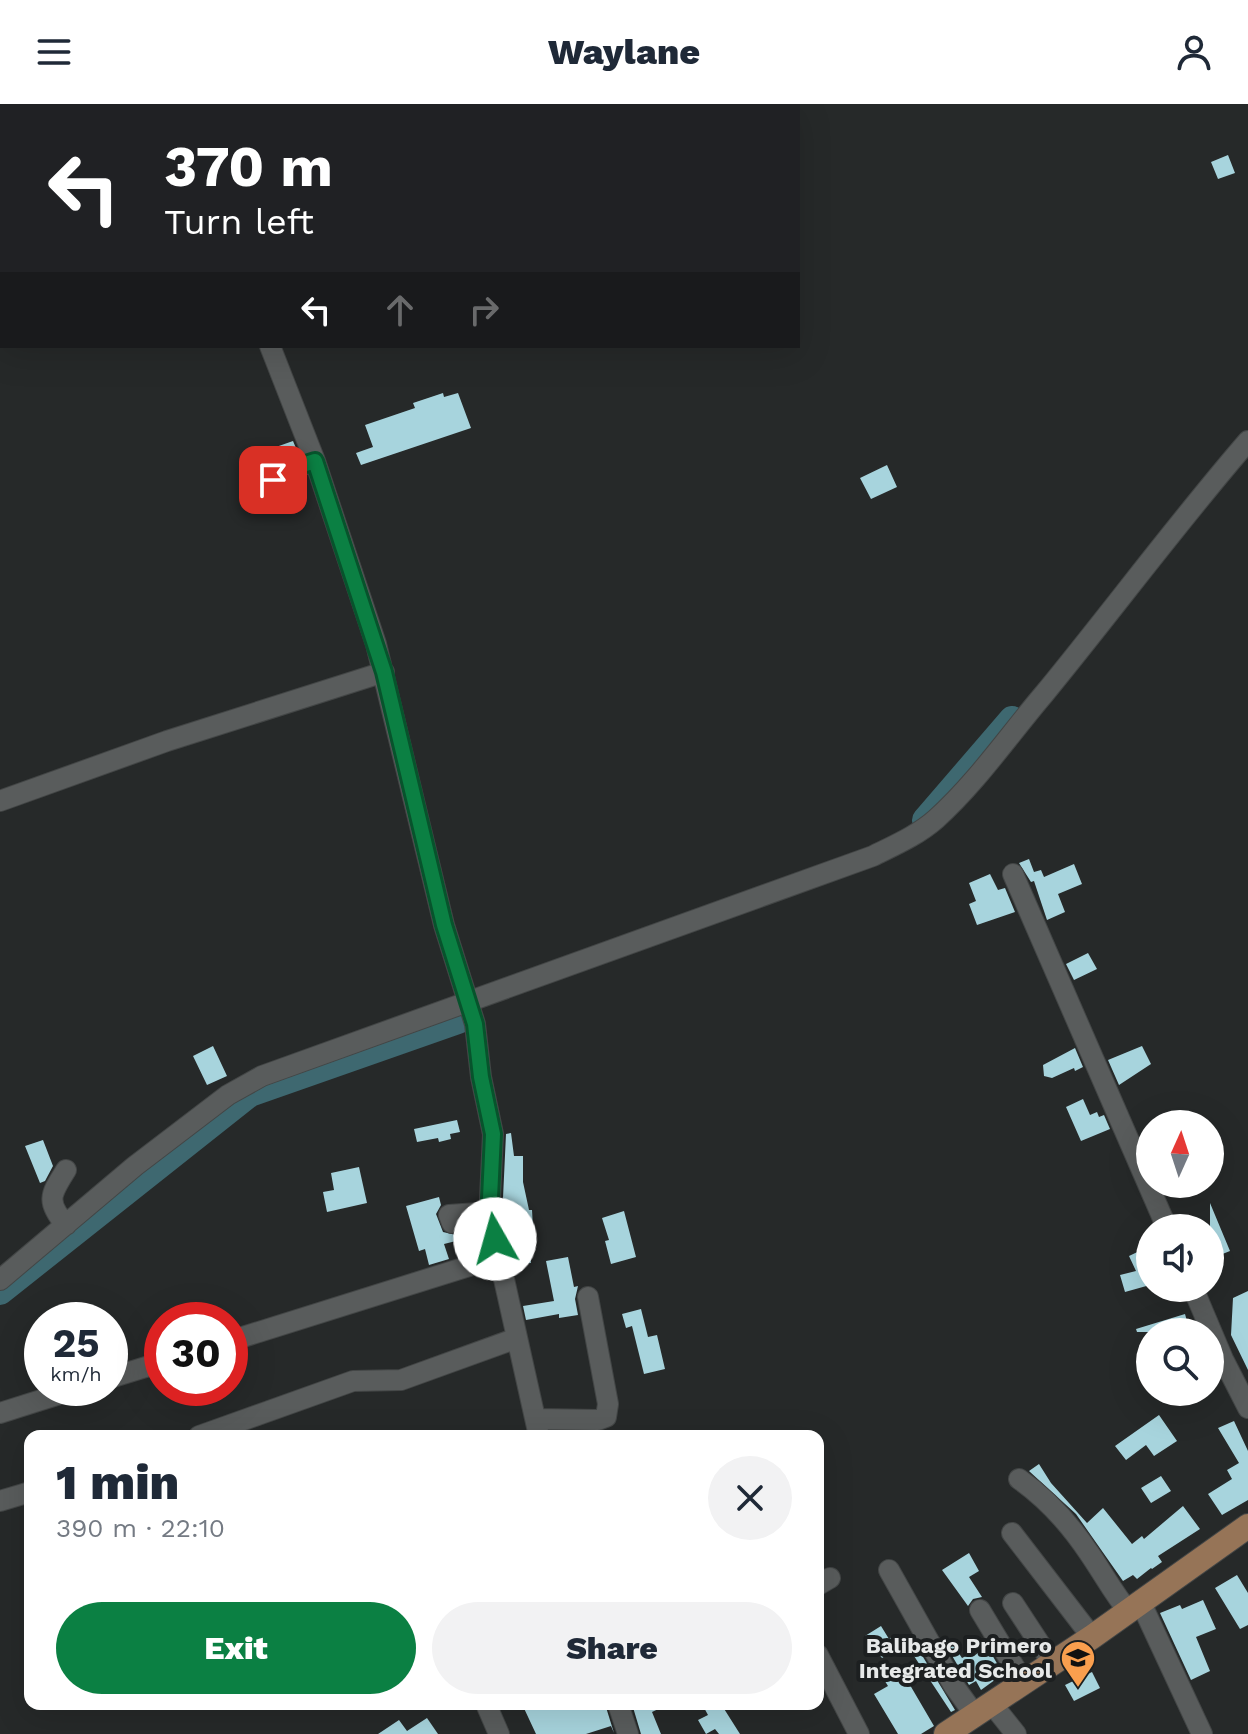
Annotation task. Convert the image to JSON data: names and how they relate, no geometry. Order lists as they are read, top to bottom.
{
  "places": {
    "school or university": ["Balibago Primero Integrated School"]
  },
  "north": "top",
  "page": {
    "header": "Waylane",
    "turn": ["370 m", "Turn left"],
    "speed": "25 km/h",
    "limit": "30",
    "heading": ["1 min", "390 m · 22:10"],
    "buttons": ["Exit", "Share"]
  }
}
